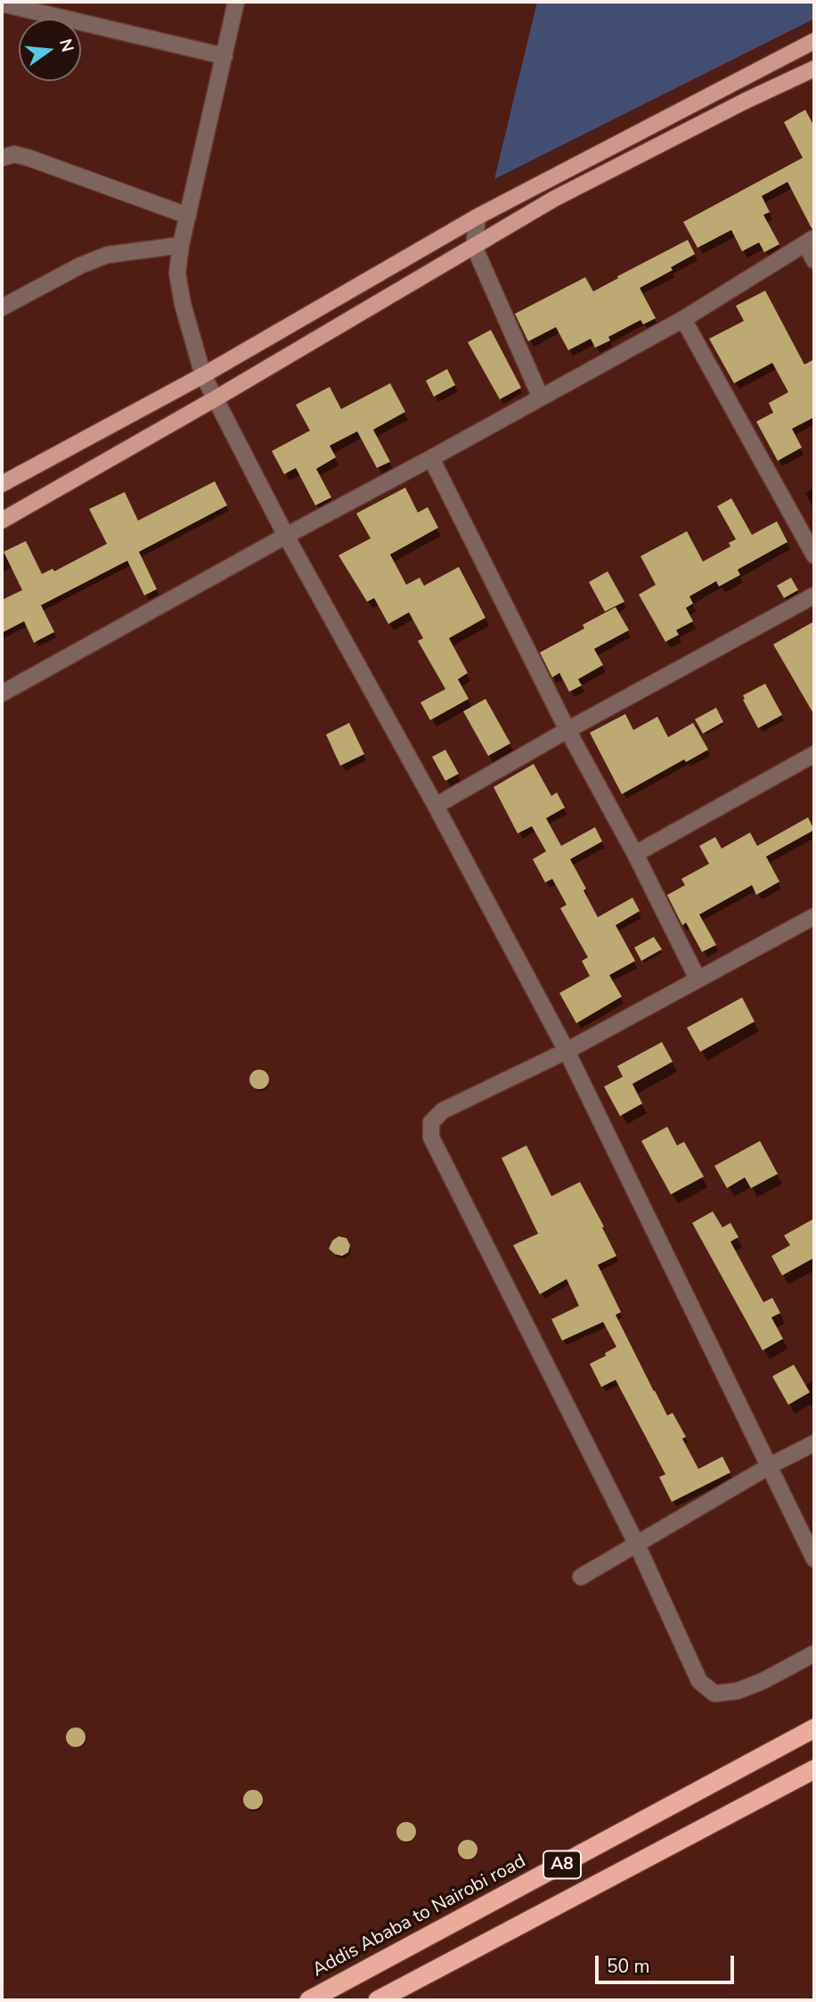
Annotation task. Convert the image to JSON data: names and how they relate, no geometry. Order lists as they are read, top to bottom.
{
  "streets": {
    "highway": ["A8", "Addis Ababa to Nairobi road"]
  },
  "scale_bar": "50 m",
  "north": "right"
}
